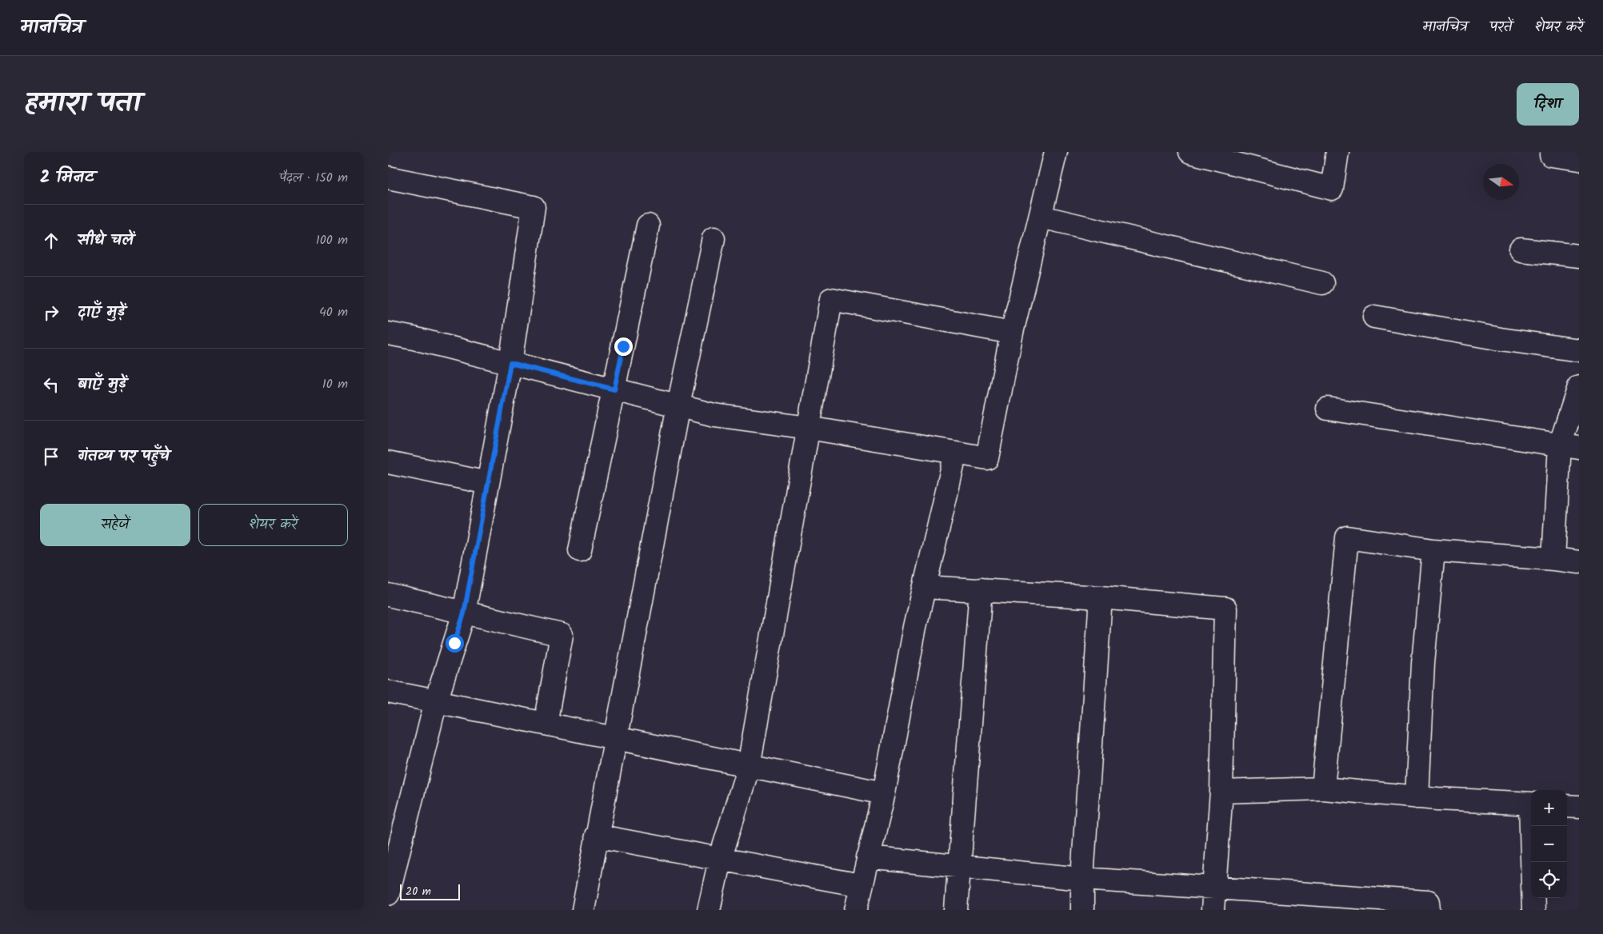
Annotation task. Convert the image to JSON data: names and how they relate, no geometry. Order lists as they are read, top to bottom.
{
  "scale_bar": "20 m",
  "north": "right",
  "page": {
    "header": "मानचित्र",
    "nav": ["मानचित्र", "परतें", "शेयर करें"],
    "title": "हमारा पता",
    "buttons": [
      "दिशा",
      ["सहेजें", "शेयर करें"]
    ],
    "heading": ["2 मिनट", "पैदल · 150 m"],
    "list": [
      ["सीधे चलें", "100 m"],
      ["दाएँ मुड़ें", "40 m"],
      ["बाएँ मुड़ें", "10 m"],
      "गंतव्य पर पहुँचे"
    ],
    "map_buttons": ["+", "−"],
    "scale": "20 m"
  }
}
